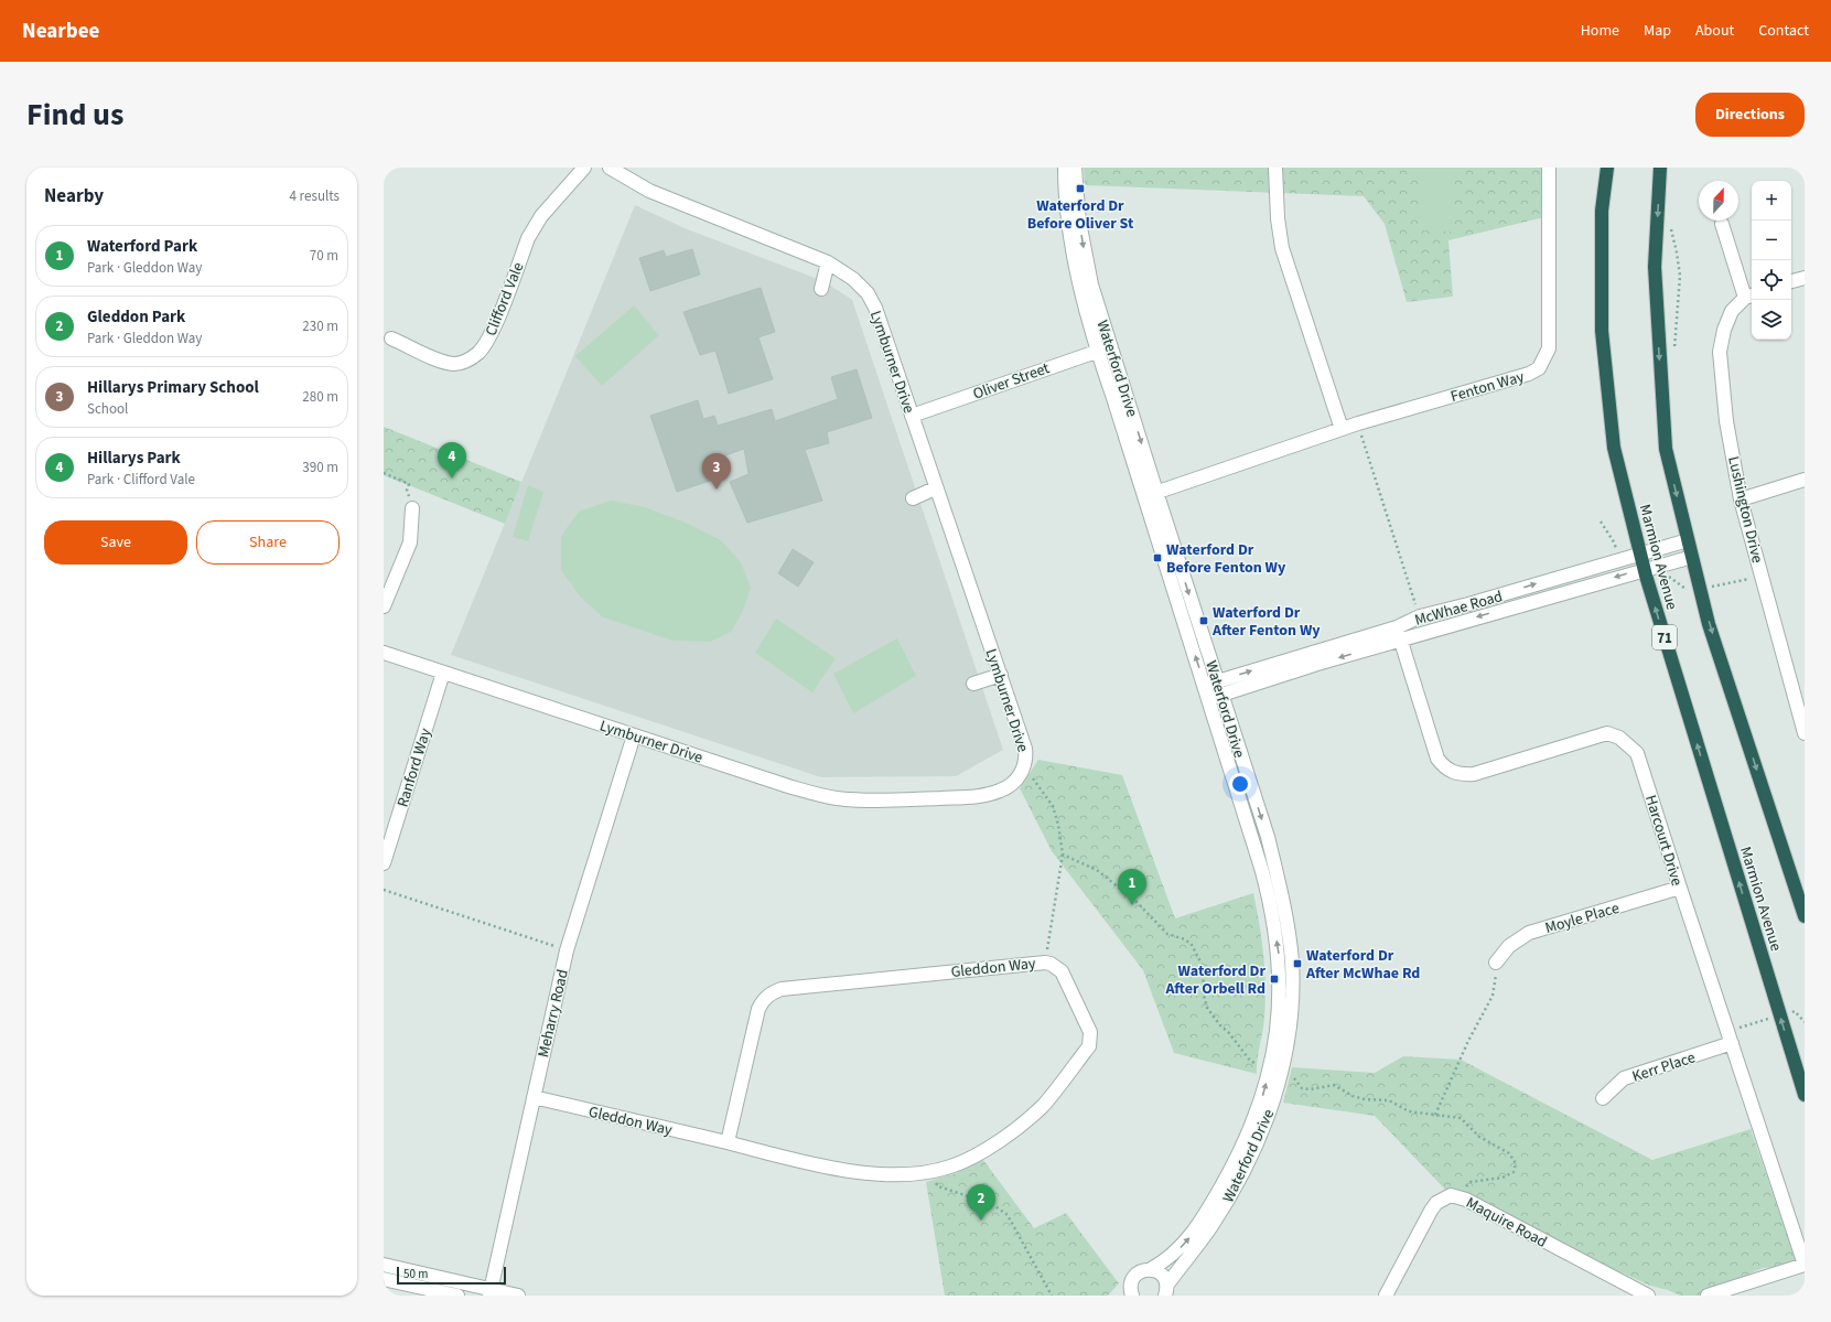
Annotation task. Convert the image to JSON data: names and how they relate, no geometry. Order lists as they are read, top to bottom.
{
  "streets": {
    "highway": ["Marmion Avenue", "71"],
    "street": [
      "Clifford Vale",
      "Lymburner Drive",
      "Waterford Drive",
      "Oliver Street",
      "Fenton Way",
      "Lushington Drive",
      "McWhae Road",
      "Ranford Way",
      "Harcourt Drive",
      "Moyle Place",
      "Gleddon Way",
      "Meharry Road",
      "Kerr Place",
      "Maquire Road"
    ]
  },
  "crossings": [
    ["Lymburner Drive", "Oliver Street"],
    ["Lymburner Drive", "Ranford Way"],
    ["Lymburner Drive", "Meharry Road"],
    ["Waterford Drive", "Oliver Street"],
    ["Waterford Drive", "Fenton Way"],
    ["Waterford Drive", "McWhae Road"],
    ["Marmion Avenue", "McWhae Road"],
    ["McWhae Road", "Harcourt Drive"],
    ["Harcourt Drive", "Moyle Place"],
    ["Harcourt Drive", "Kerr Place"],
    ["Gleddon Way", "Meharry Road"]
  ],
  "places": {
    "transit": [
      "Waterford Dr Before Oliver St",
      "Waterford Dr Before Fenton Wy",
      "Waterford Dr After Fenton Wy",
      "Waterford Dr After McWhae Rd",
      "Waterford Dr After Orbell Rd"
    ]
  },
  "scale_bar": "50 m",
  "north": "top",
  "page": {
    "header": "Nearbee",
    "nav": [
      "Home",
      "Map",
      "About",
      "Contact"
    ],
    "title": "Find us",
    "buttons": [
      "Directions",
      ["Save", "Share"]
    ],
    "heading": ["Nearby", "4 results"],
    "map_buttons": ["+", "−"],
    "list": [
      {
        "mark": "1",
        "name": "Waterford Park",
        "note": "Park · Gleddon Way",
        "value": "70 m"
      },
      {
        "mark": "2",
        "name": "Gleddon Park",
        "note": "Park · Gleddon Way",
        "value": "230 m"
      },
      {
        "mark": "3",
        "name": "Hillarys Primary School",
        "note": "School",
        "value": "280 m"
      },
      {
        "mark": "4",
        "name": "Hillarys Park",
        "note": "Park · Clifford Vale",
        "value": "390 m"
      }
    ],
    "pins": [
      "4",
      "3",
      "1",
      "2"
    ],
    "scale": "50 m"
  }
}
